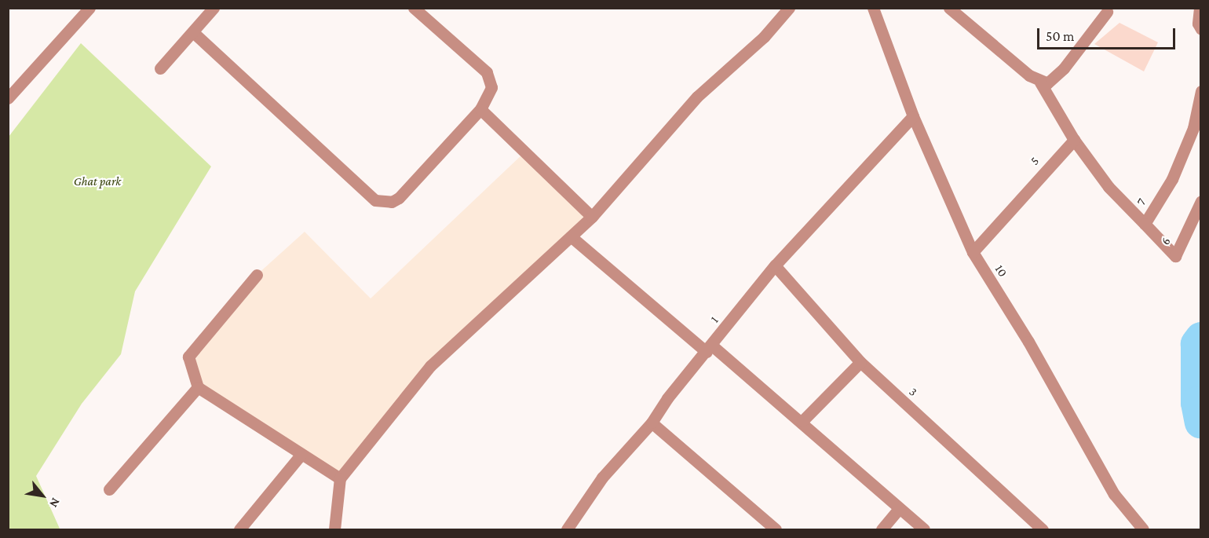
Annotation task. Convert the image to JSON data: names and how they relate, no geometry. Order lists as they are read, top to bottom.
{
  "streets": {
    "street": [
      "5",
      "7",
      "6",
      "10",
      "1",
      "3"
    ]
  },
  "crossings": [
    ["5", "7"],
    ["5", "10"],
    ["7", "6"],
    ["10", "1"],
    ["1", "3"]
  ],
  "parks": ["Ghat park"],
  "scale_bar": "50 m",
  "north": "bottom right"
}
